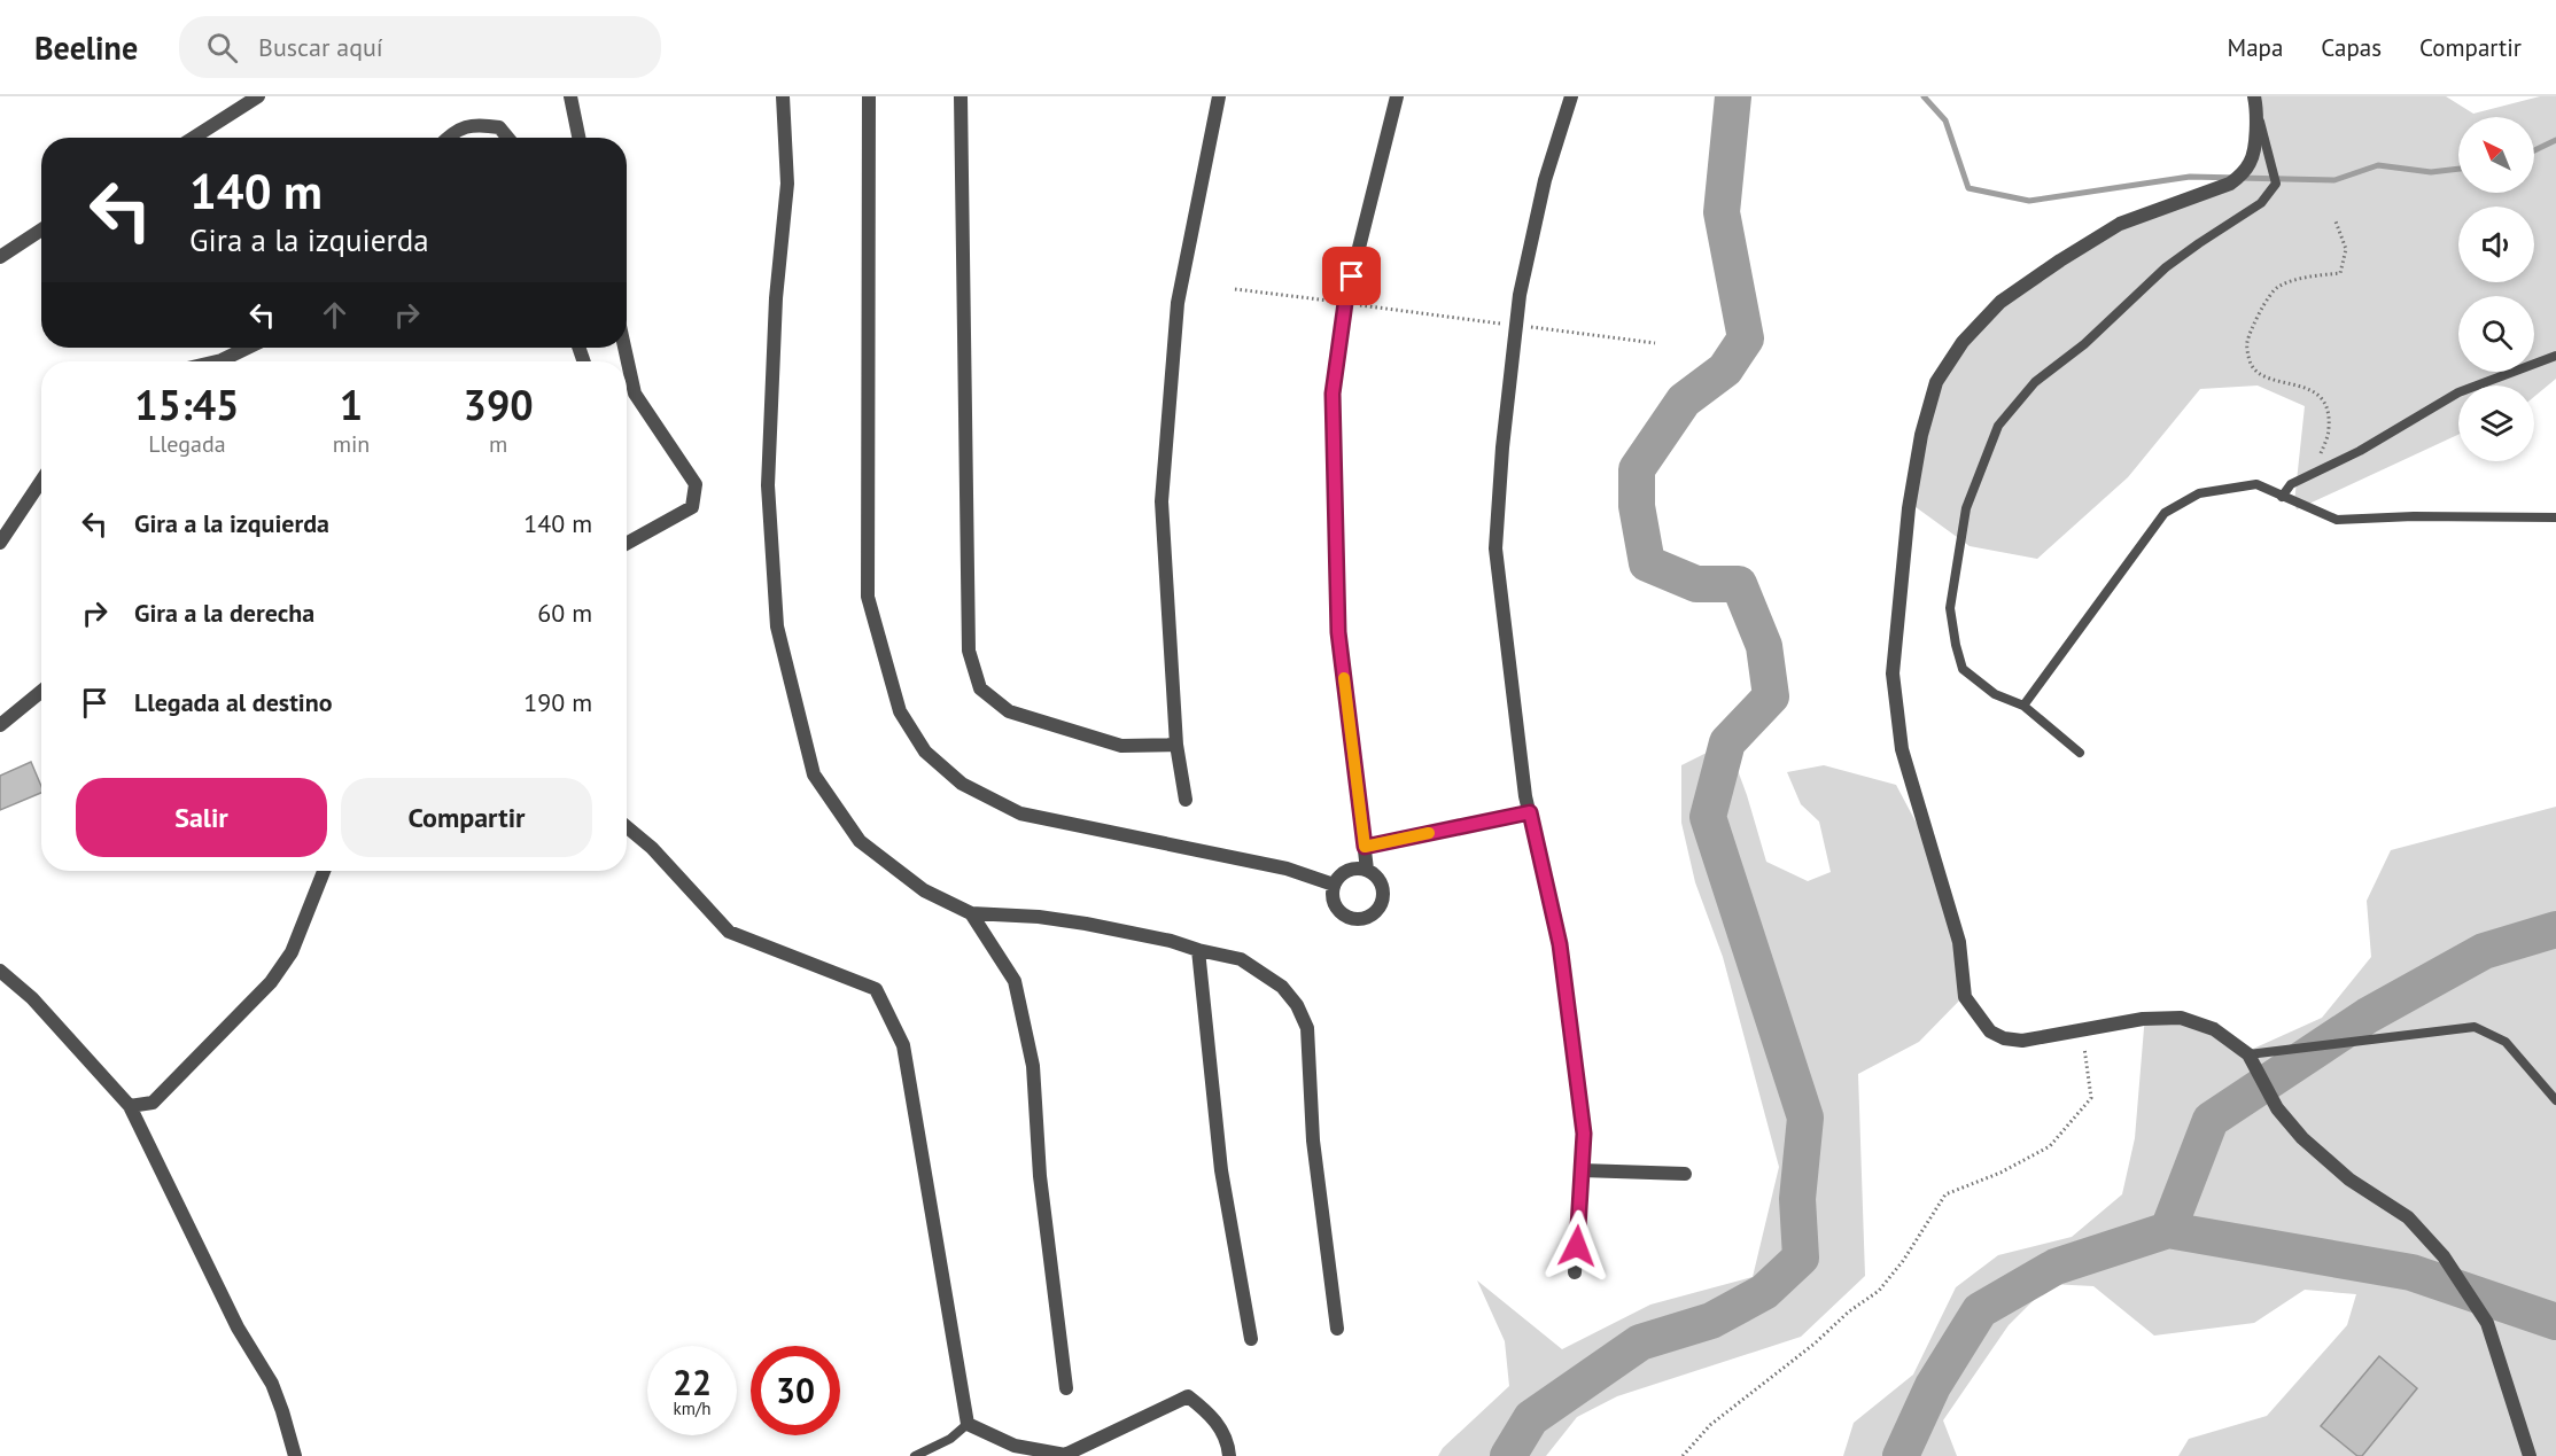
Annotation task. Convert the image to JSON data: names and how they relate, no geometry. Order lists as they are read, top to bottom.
{
  "north": "top left",
  "page": {
    "header": "Beeline",
    "search": "Buscar aquí",
    "nav": ["Mapa", "Capas", "Compartir"],
    "turn": ["140 m", "Gira a la izquierda"],
    "eta": [
      "15:45",
      "Llegada",
      "1",
      "min",
      "390",
      "m"
    ],
    "list": [
      {
        "name": "Gira a la izquierda",
        "value": "140 m"
      },
      {
        "name": "Gira a la derecha",
        "value": "60 m"
      },
      {
        "name": "Llegada al destino",
        "value": "190 m"
      }
    ],
    "buttons": ["Salir", "Compartir"],
    "speed": "22 km/h",
    "limit": "30"
  }
}
